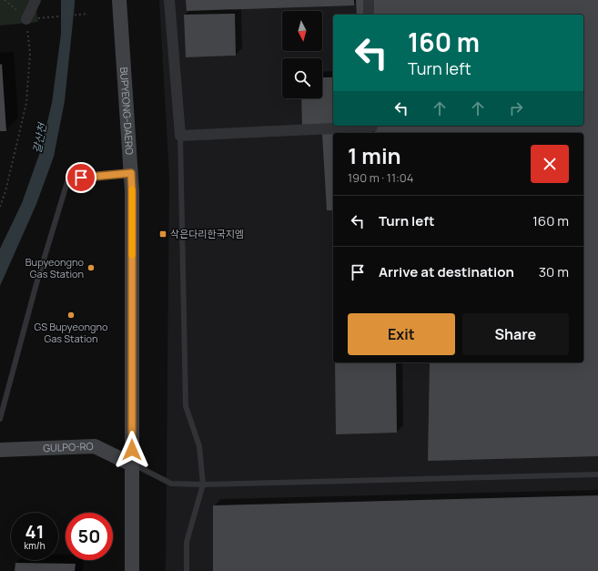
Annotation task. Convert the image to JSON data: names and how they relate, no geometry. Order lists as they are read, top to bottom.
{
  "streets": {
    "main road": ["BUPYEONG-DAERO", "GULPO-RO"]
  },
  "crossings": [
    ["BUPYEONG-DAERO", "GULPO-RO"]
  ],
  "water": ["갈산천"],
  "places": {
    "transit": ["삭은다리한국지엠"],
    "other": ["Bupyeongno Gas Station", "GS Bupyeongno Gas Station"]
  },
  "north": "bottom",
  "page": {
    "turn": ["160 m", "Turn left"],
    "heading": ["1 min", "190 m · 11:04"],
    "list": [
      {
        "name": "Turn left",
        "value": "160 m"
      },
      {
        "name": "Arrive at destination",
        "value": "30 m"
      }
    ],
    "buttons": ["Exit", "Share"],
    "speed": "41 km/h",
    "limit": "50"
  }
}
